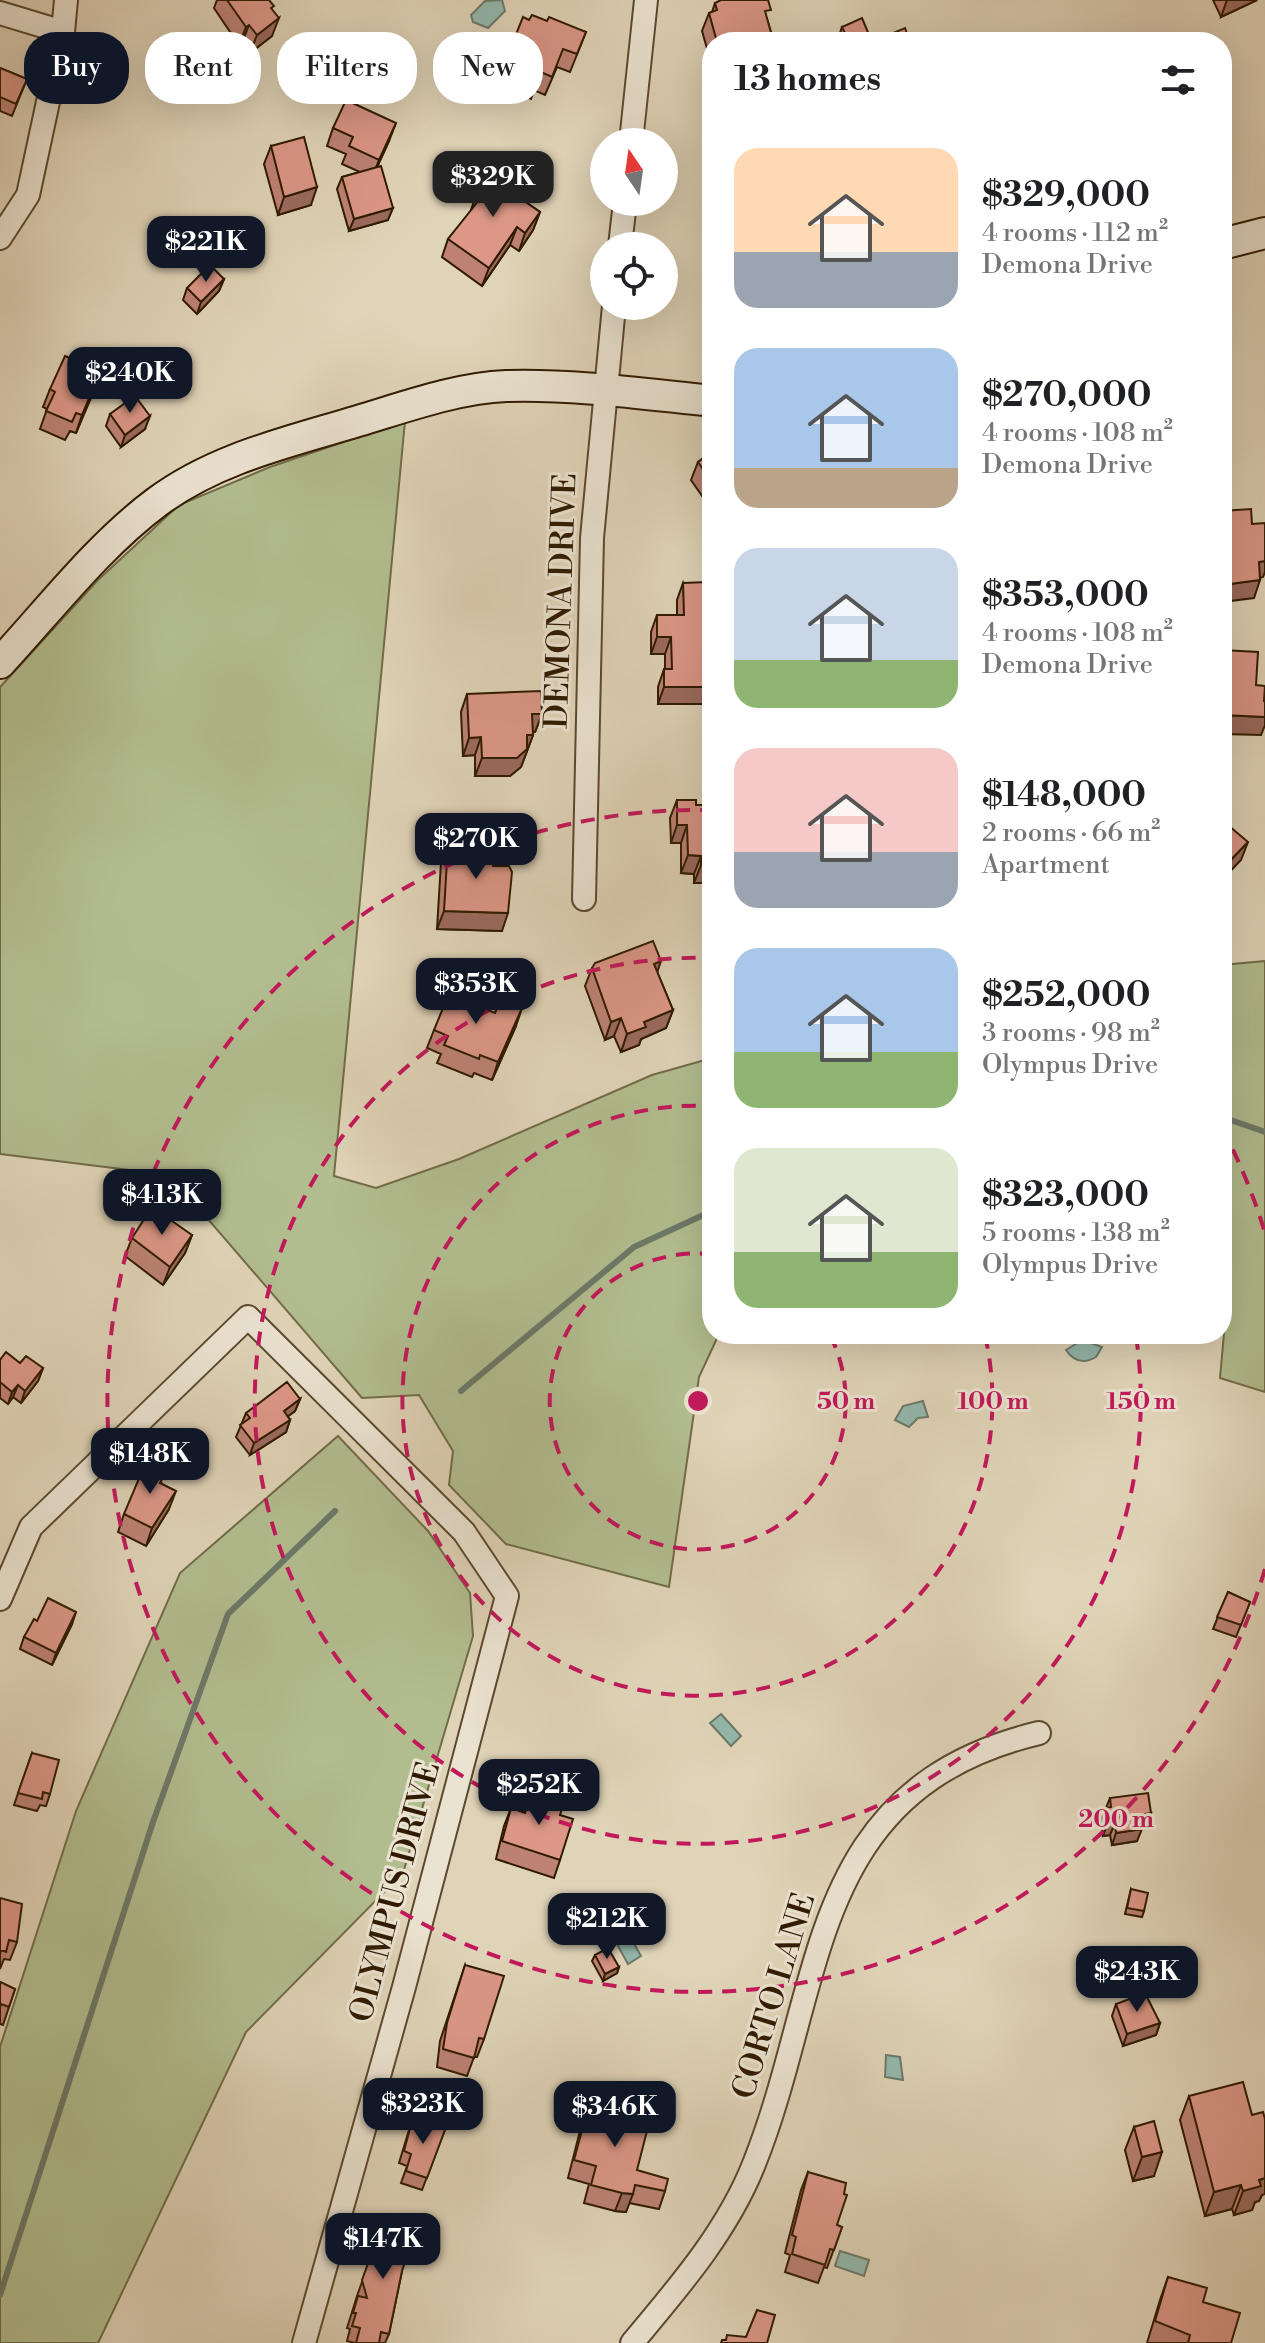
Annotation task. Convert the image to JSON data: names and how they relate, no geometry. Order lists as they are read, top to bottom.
{
  "streets": {
    "street": ["DEMONA DRIVE", "OLYMPUS DRIVE", "CORTO LANE"]
  },
  "north": "top",
  "page": {
    "chip": [
      "Buy",
      "Rent",
      "Filters",
      "New"
    ],
    "heading": "13 homes",
    "list": [
      {
        "name": "$329,000",
        "note": "4 rooms · 112 m² · Demona Drive"
      },
      {
        "name": "$270,000",
        "note": "4 rooms · 108 m² · Demona Drive"
      },
      {
        "name": "$353,000",
        "note": "4 rooms · 108 m² · Demona Drive"
      },
      {
        "name": "$148,000",
        "note": "2 rooms · 66 m² · Apartment"
      },
      {
        "name": "$252,000",
        "note": "3 rooms · 98 m² · Olympus Drive"
      },
      {
        "name": "$323,000",
        "note": "5 rooms · 138 m² · Olympus Drive"
      }
    ],
    "price": [
      "$329K",
      "$221K",
      "$240K",
      "$270K",
      "$353K",
      "$413K",
      "$148K",
      "$252K",
      "$212K",
      "$243K",
      "$323K",
      "$346K",
      "$147K"
    ]
  },
  "rings": [
    "50 m",
    "100 m",
    "150 m",
    "200 m"
  ]
}
